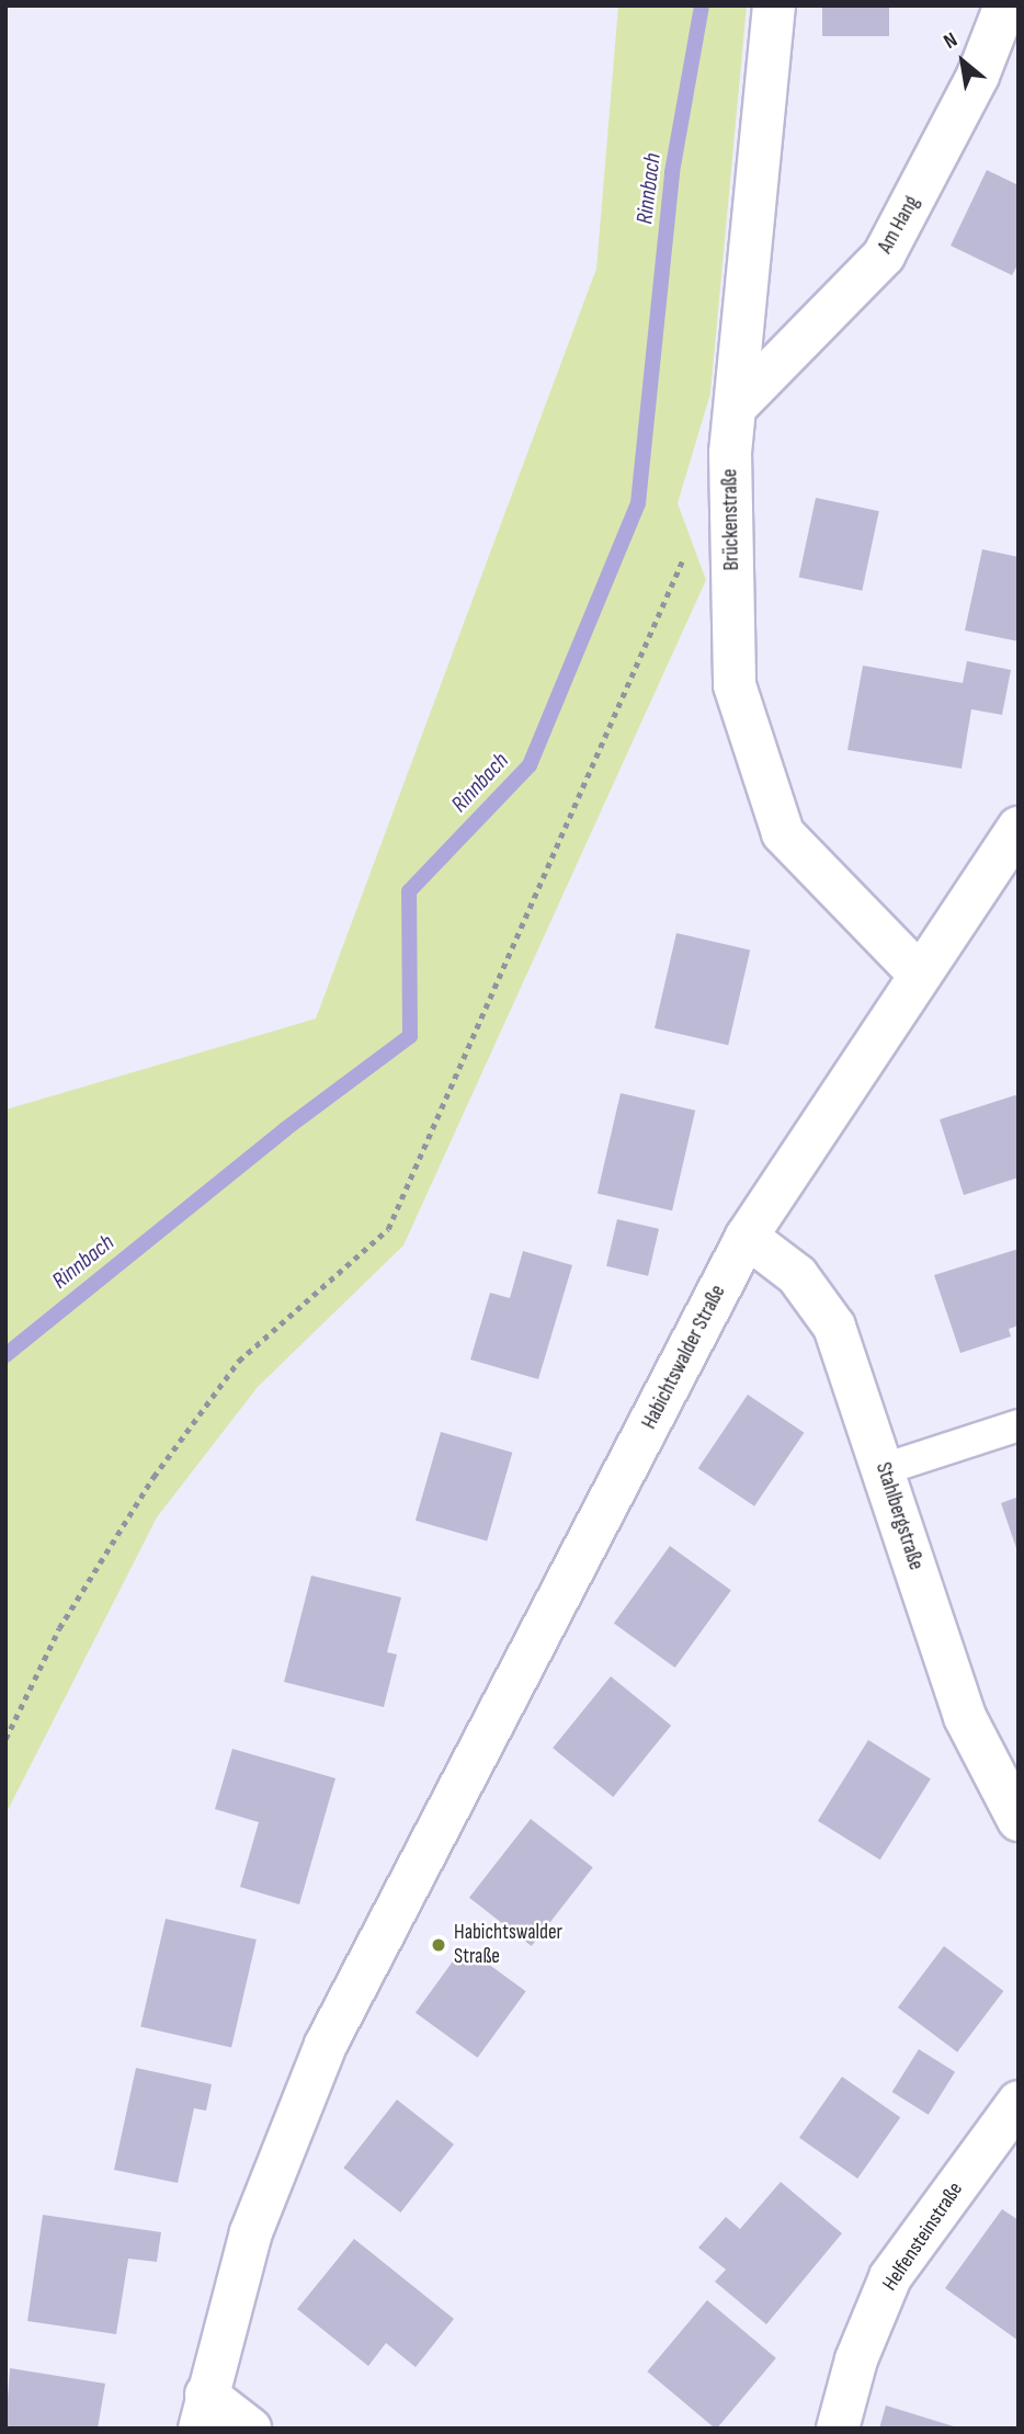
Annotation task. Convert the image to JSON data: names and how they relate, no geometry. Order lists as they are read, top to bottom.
{
  "streets": {
    "street": [
      "Am Hang",
      "Brückenstraße",
      "Habichtswalder Straße",
      "Stahlbergstraße",
      "Helfensteinstraße"
    ]
  },
  "crossings": [
    ["Am Hang", "Brückenstraße"],
    ["Brückenstraße", "Habichtswalder Straße"],
    ["Habichtswalder Straße", "Stahlbergstraße"]
  ],
  "water": ["Rinnbach"],
  "places": ["Habichtswalder Straße"],
  "north": "top left"
}
